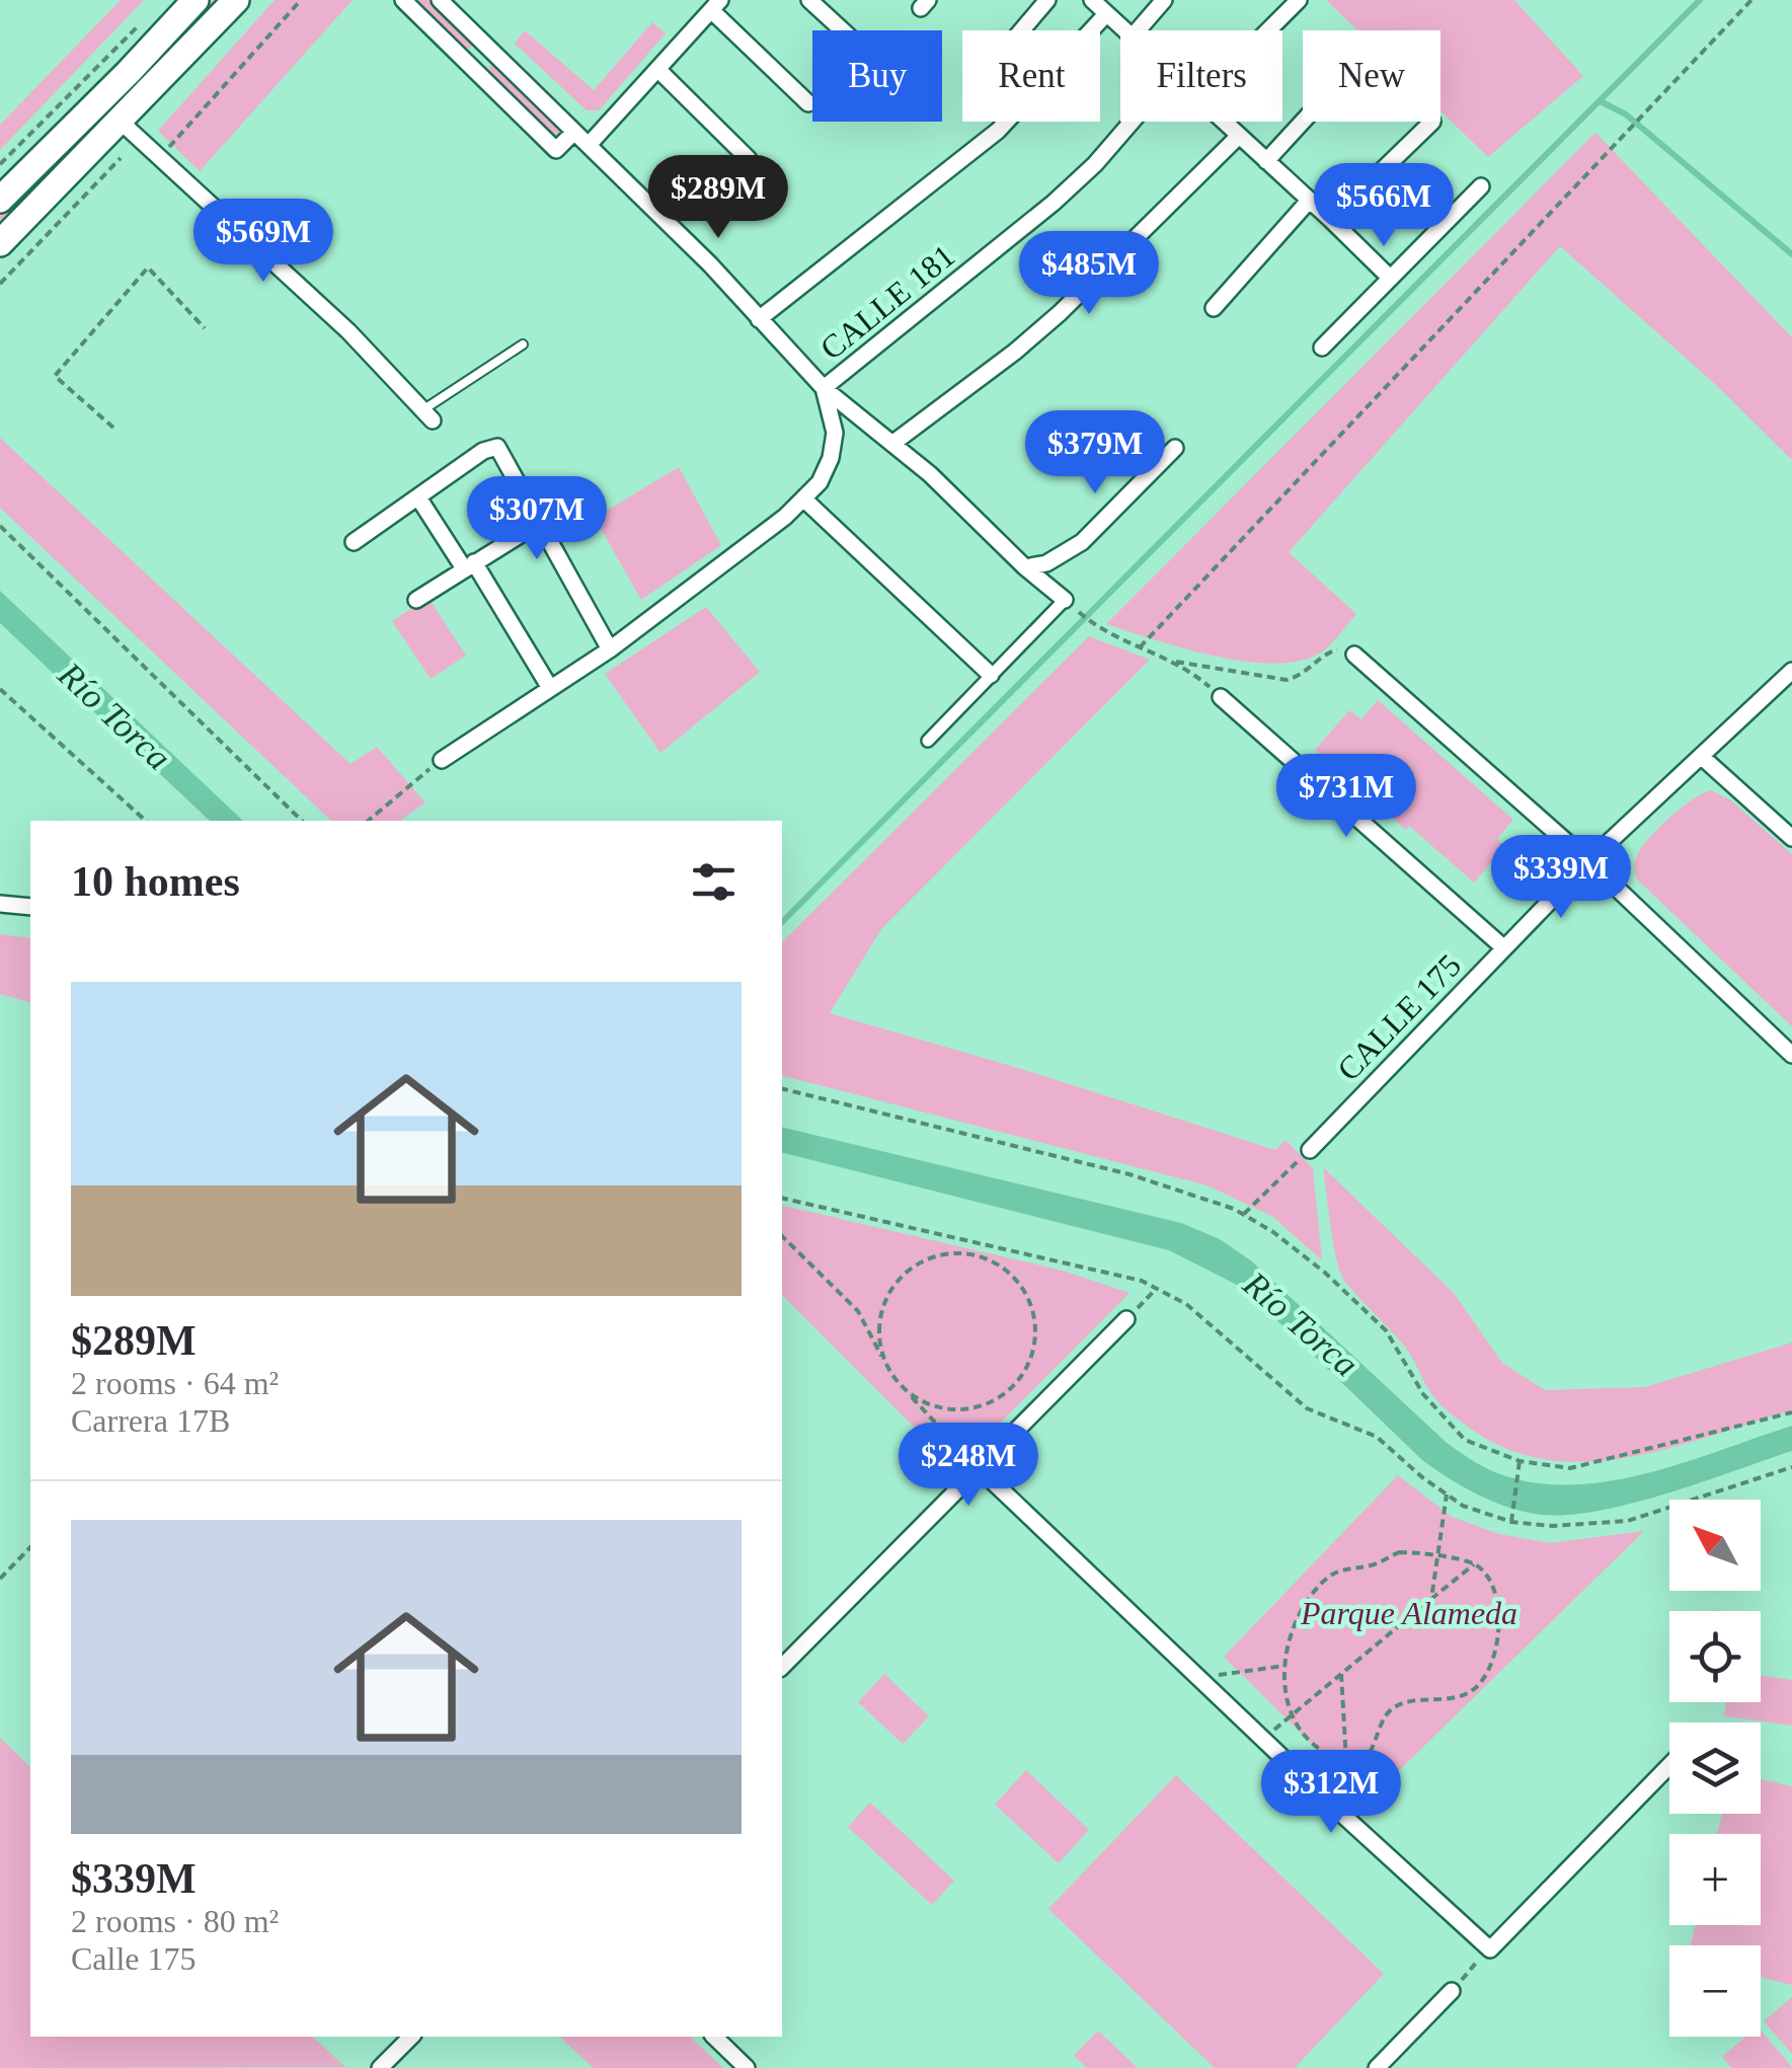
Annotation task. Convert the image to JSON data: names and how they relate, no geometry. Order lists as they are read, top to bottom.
{
  "streets": {
    "street": ["CALLE 181", "CALLE 175"]
  },
  "water": ["Río Torca"],
  "parks": ["Parque Alameda"],
  "north": "top left",
  "page": {
    "chip": [
      "Buy",
      "Rent",
      "Filters",
      "New"
    ],
    "price": [
      "$289M",
      "$566M",
      "$569M",
      "$485M",
      "$379M",
      "$307M",
      "$731M",
      "$339M",
      "$248M",
      "$312M"
    ],
    "heading": "10 homes",
    "list": [
      {
        "name": "$289M",
        "note": "2 rooms · 64 m² · Carrera 17B"
      },
      {
        "name": "$339M",
        "note": "2 rooms · 80 m² · Calle 175"
      }
    ],
    "map_buttons": ["+", "−"]
  }
}
